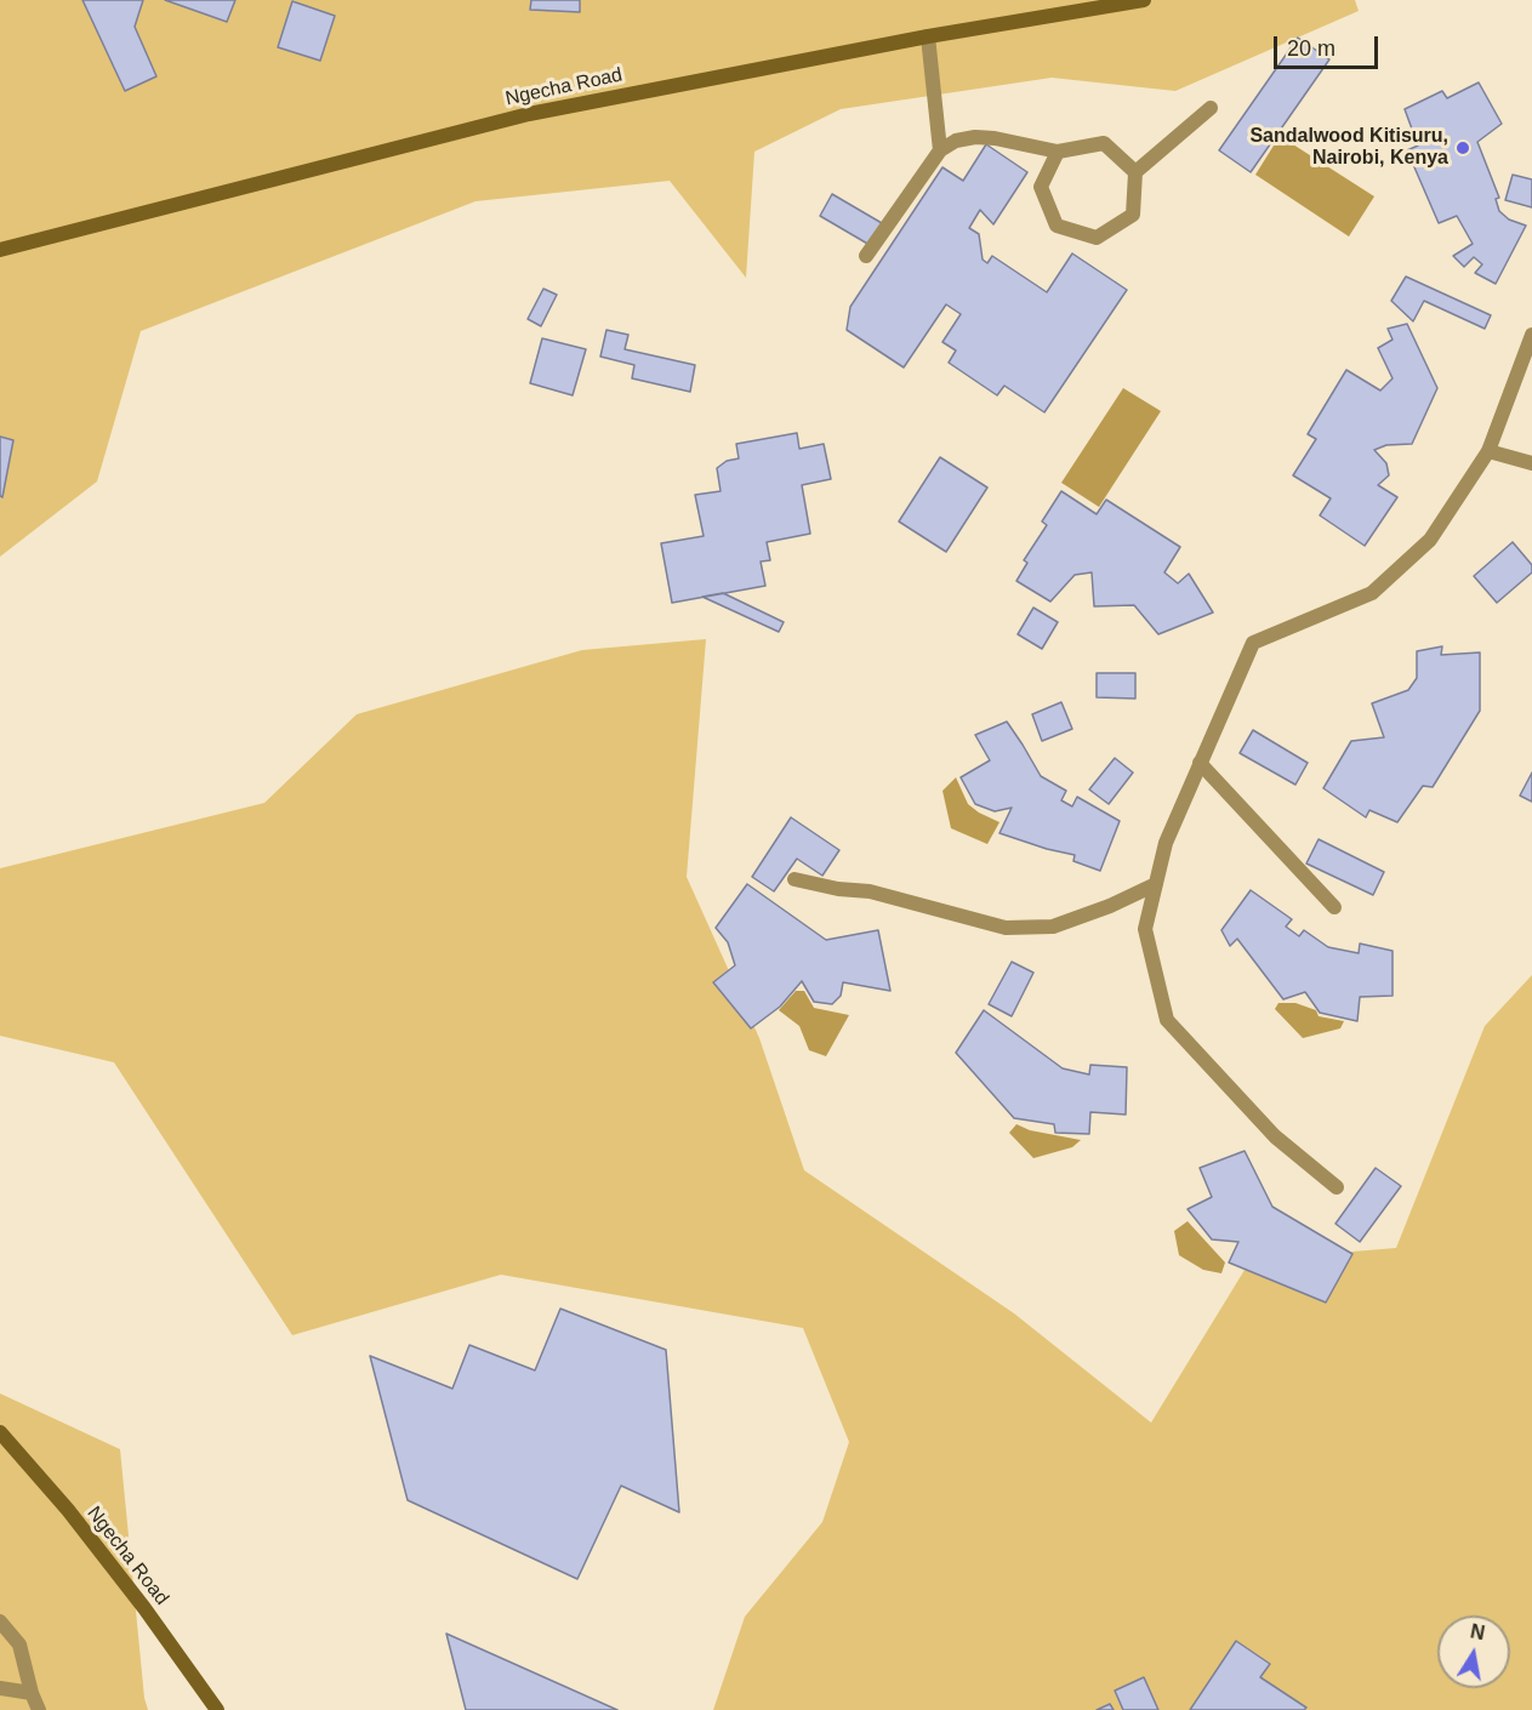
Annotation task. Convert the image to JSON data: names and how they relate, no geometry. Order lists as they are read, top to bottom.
{
  "streets": {
    "main road": ["Ngecha Road"]
  },
  "places": ["Sandalwood Kitisuru, Nairobi, Kenya"],
  "scale_bar": "20 m",
  "north": "top"
}
